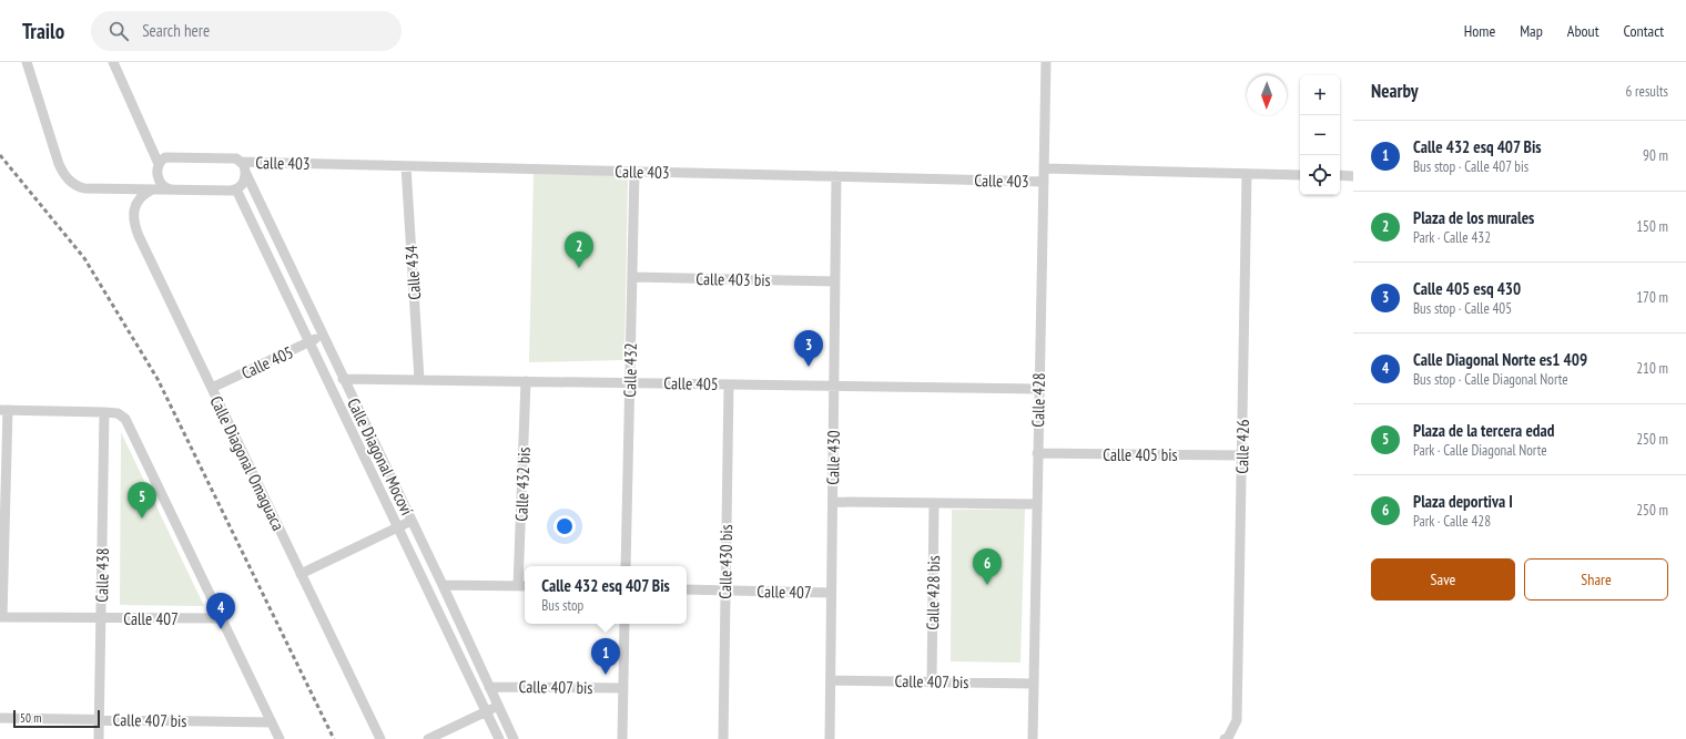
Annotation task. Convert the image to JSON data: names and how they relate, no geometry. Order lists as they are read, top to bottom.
{
  "streets": {
    "street": [
      "Calle 403",
      "Calle 434",
      "Calle 403 bis",
      "Calle 405",
      "Calle 432",
      "Calle 428",
      "Calle 426",
      "Calle 405 bis",
      "Calle Diagonal Mocoví",
      "Calle 430",
      "Calle Diagonal Omaguaca",
      "Calle 432 bis",
      "Calle 430 bis",
      "Calle 438",
      "Calle 407",
      "Calle 428 bis",
      "Calle 407 bis"
    ]
  },
  "crossings": [
    ["Calle 403", "Calle 434"],
    ["Calle 403", "Calle 432"],
    ["Calle 403", "Calle 428"],
    ["Calle 403", "Calle 426"],
    ["Calle 403", "Calle Diagonal Mocoví"],
    ["Calle 403", "Calle 430"],
    ["Calle 434", "Calle 405"],
    ["Calle 403 bis", "Calle 432"],
    ["Calle 403 bis", "Calle 430"],
    ["Calle 405", "Calle 432"],
    ["Calle 405", "Calle 428"],
    ["Calle 405", "Calle Diagonal Mocoví"],
    ["Calle 405", "Calle 430"],
    ["Calle 405", "Calle Diagonal Omaguaca"],
    ["Calle 405", "Calle 432 bis"],
    ["Calle 405", "Calle 430 bis"],
    ["Calle 428", "Calle 405 bis"],
    ["Calle 428", "Calle 407 bis"],
    ["Calle 426", "Calle 405 bis"],
    ["Calle Diagonal Mocoví", "Calle 407 bis"],
    ["Calle 430", "Calle 407"],
    ["Calle 430", "Calle 407 bis"],
    ["Calle 430 bis", "Calle 407"],
    ["Calle 438", "Calle 407"],
    ["Calle 438", "Calle 407 bis"],
    ["Calle 428 bis", "Calle 407 bis"]
  ],
  "scale_bar": "50 m",
  "north": "bottom",
  "page": {
    "header": "Trailo",
    "search": "Search here",
    "nav": [
      "Home",
      "Map",
      "About",
      "Contact"
    ],
    "heading": ["Nearby", "6 results"],
    "map_buttons": ["+", "−"],
    "list": [
      {
        "mark": "1",
        "name": "Calle 432 esq 407 Bis",
        "note": "Bus stop · Calle 407 bis",
        "value": "90 m"
      },
      {
        "mark": "2",
        "name": "Plaza de los murales",
        "note": "Park · Calle 432",
        "value": "150 m"
      },
      {
        "mark": "3",
        "name": "Calle 405 esq 430",
        "note": "Bus stop · Calle 405",
        "value": "170 m"
      },
      {
        "mark": "4",
        "name": "Calle Diagonal Norte es1 409",
        "note": "Bus stop · Calle Diagonal Norte",
        "value": "210 m"
      },
      {
        "mark": "5",
        "name": "Plaza de la tercera edad",
        "note": "Park · Calle Diagonal Norte",
        "value": "250 m"
      },
      {
        "mark": "6",
        "name": "Plaza deportiva I",
        "note": "Park · Calle 428",
        "value": "250 m"
      }
    ],
    "pins": [
      "2",
      "3",
      "5",
      "6",
      "4",
      "1"
    ],
    "buttons": ["Save", "Share"],
    "popup": ["Calle 432 esq 407 Bis", "Bus stop"],
    "scale": "50 m"
  }
}
